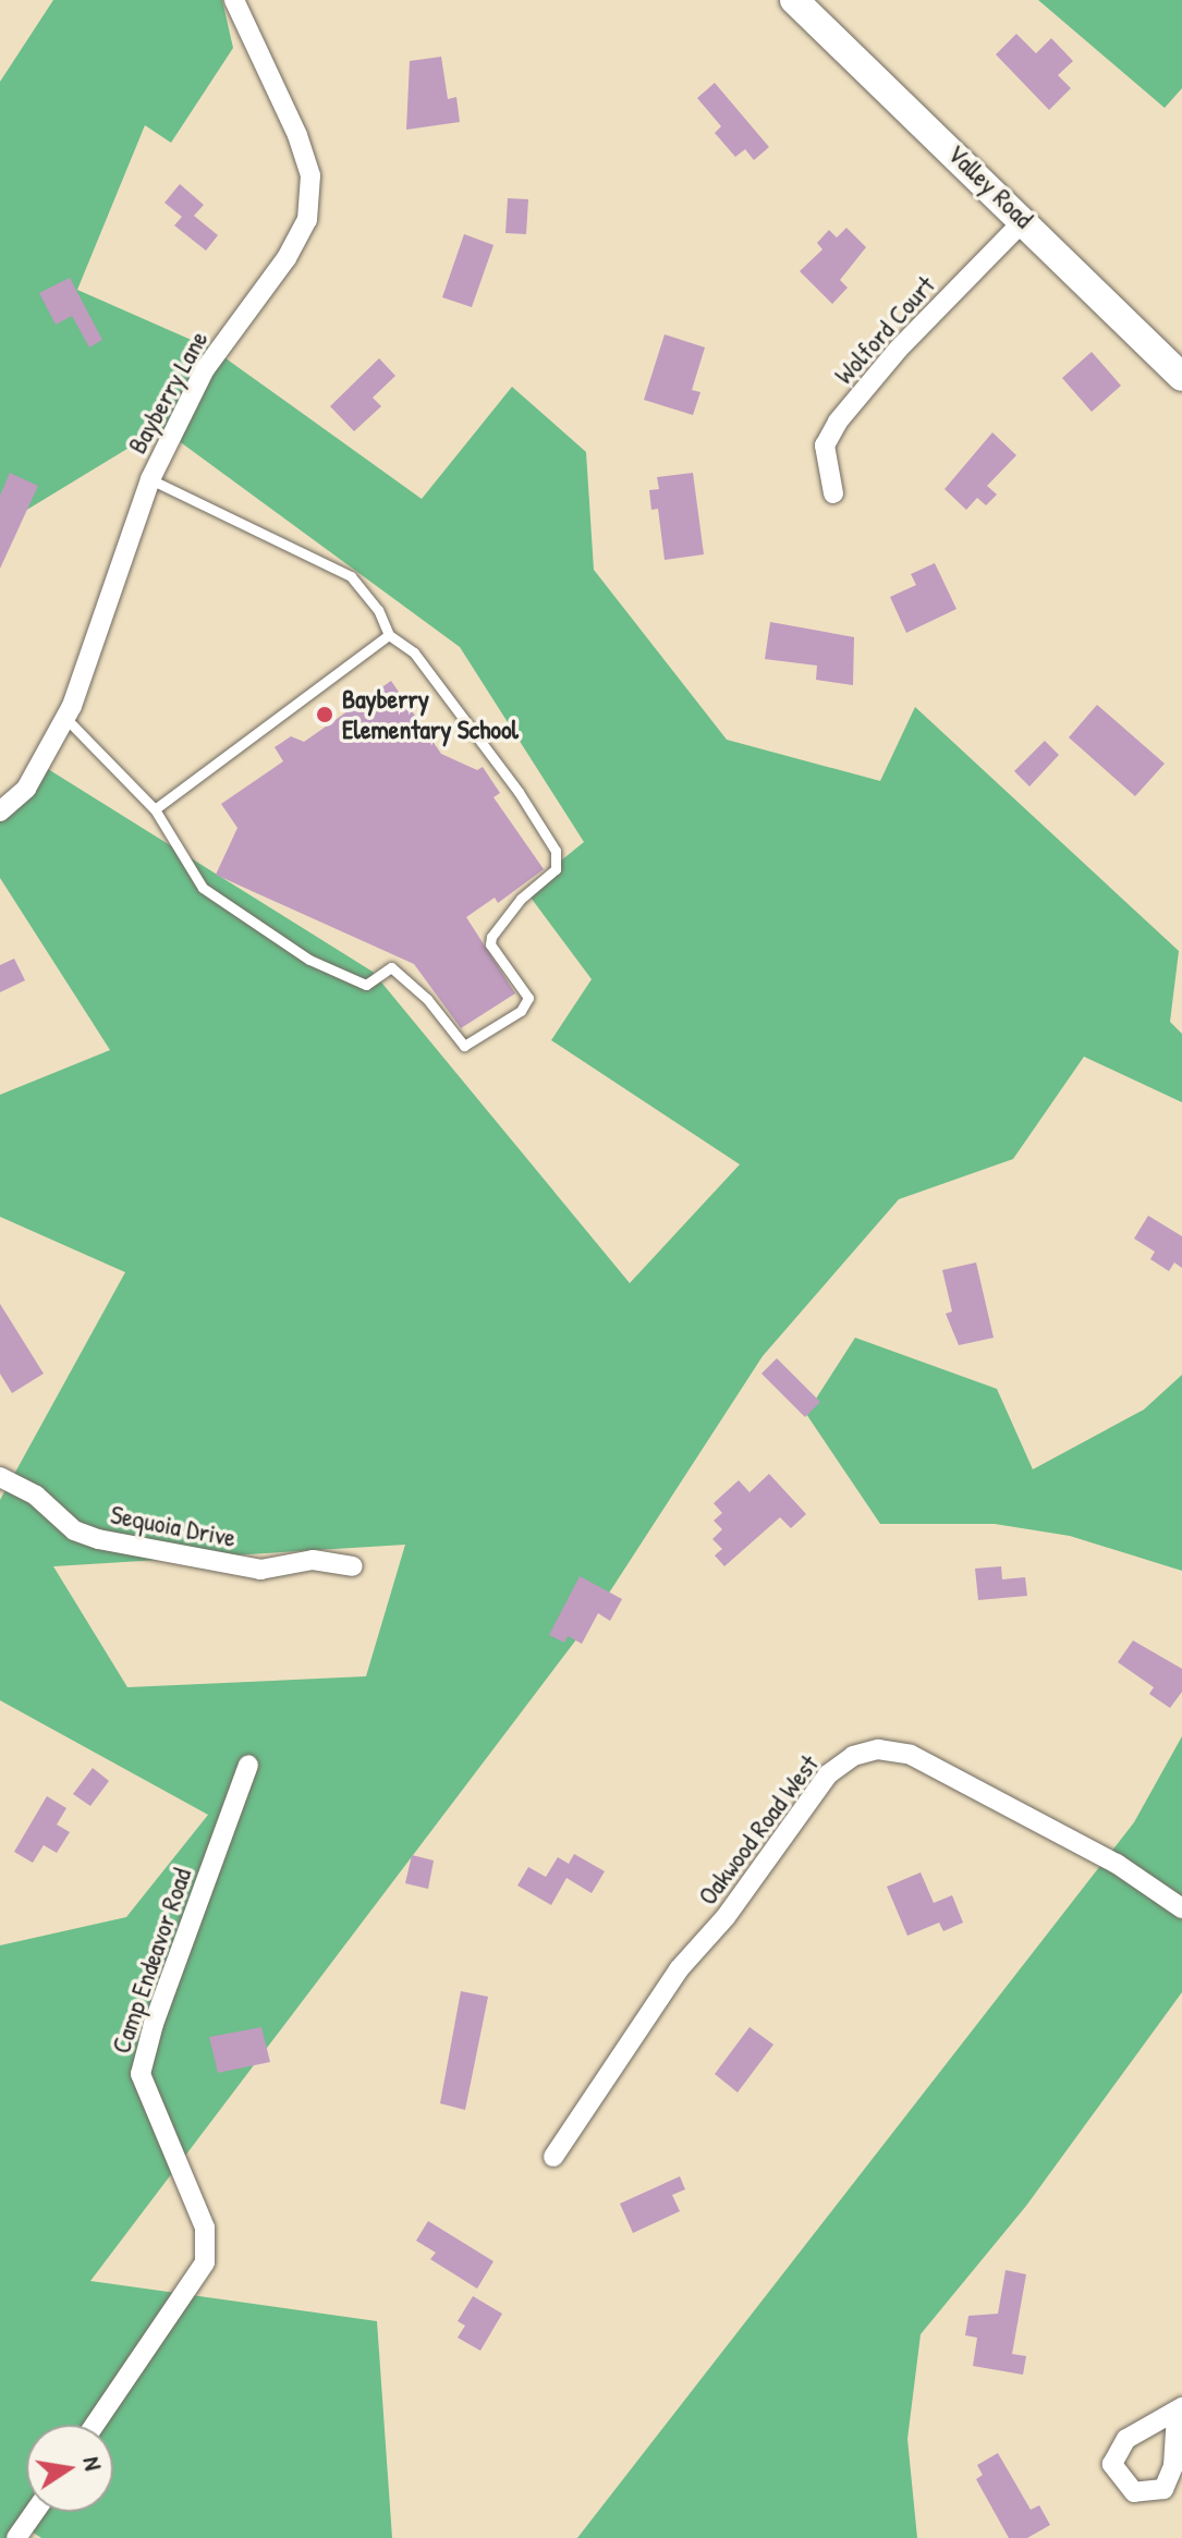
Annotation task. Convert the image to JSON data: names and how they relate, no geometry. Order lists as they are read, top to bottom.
{
  "streets": {
    "main road": ["Valley Road"],
    "street": [
      "Wolford Court",
      "Bayberry Lane",
      "Sequoia Drive",
      "Oakwood Road West",
      "Camp Endeavor Road"
    ]
  },
  "crossings": [
    ["Valley Road", "Wolford Court"]
  ],
  "places": ["Bayberry Elementary School"],
  "north": "right"
}
